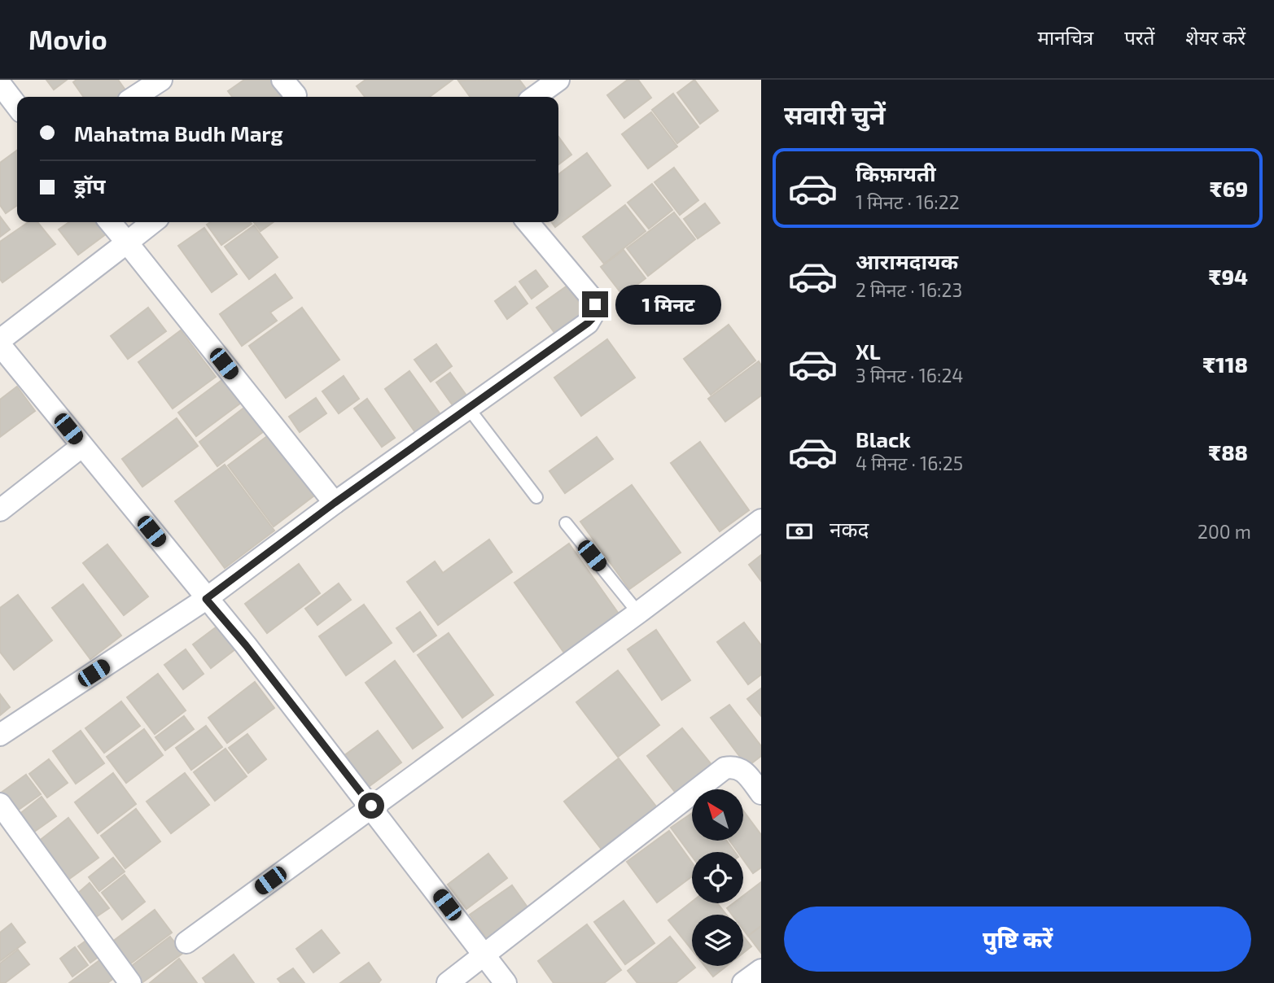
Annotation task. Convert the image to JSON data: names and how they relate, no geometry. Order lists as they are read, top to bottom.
{
  "north": "top left",
  "page": {
    "header": "Movio",
    "nav": ["मानचित्र", "परतें", "शेयर करें"],
    "heading": "सवारी चुनें",
    "banner": ["Mahatma Budh Marg", "ड्रॉप"],
    "list": [
      {
        "name": "किफ़ायती",
        "note": "1 मिनट · 16:22",
        "value": "₹69"
      },
      {
        "name": "आरामदायक",
        "note": "2 मिनट · 16:23",
        "value": "₹94"
      },
      {
        "name": "XL",
        "note": "3 मिनट · 16:24",
        "value": "₹118"
      },
      {
        "name": "Black",
        "note": "4 मिनट · 16:25",
        "value": "₹88"
      }
    ],
    "bubble": "1 मिनट",
    "pay": ["नकद", "200 m"],
    "buttons": "पुष्टि करें"
  }
}
